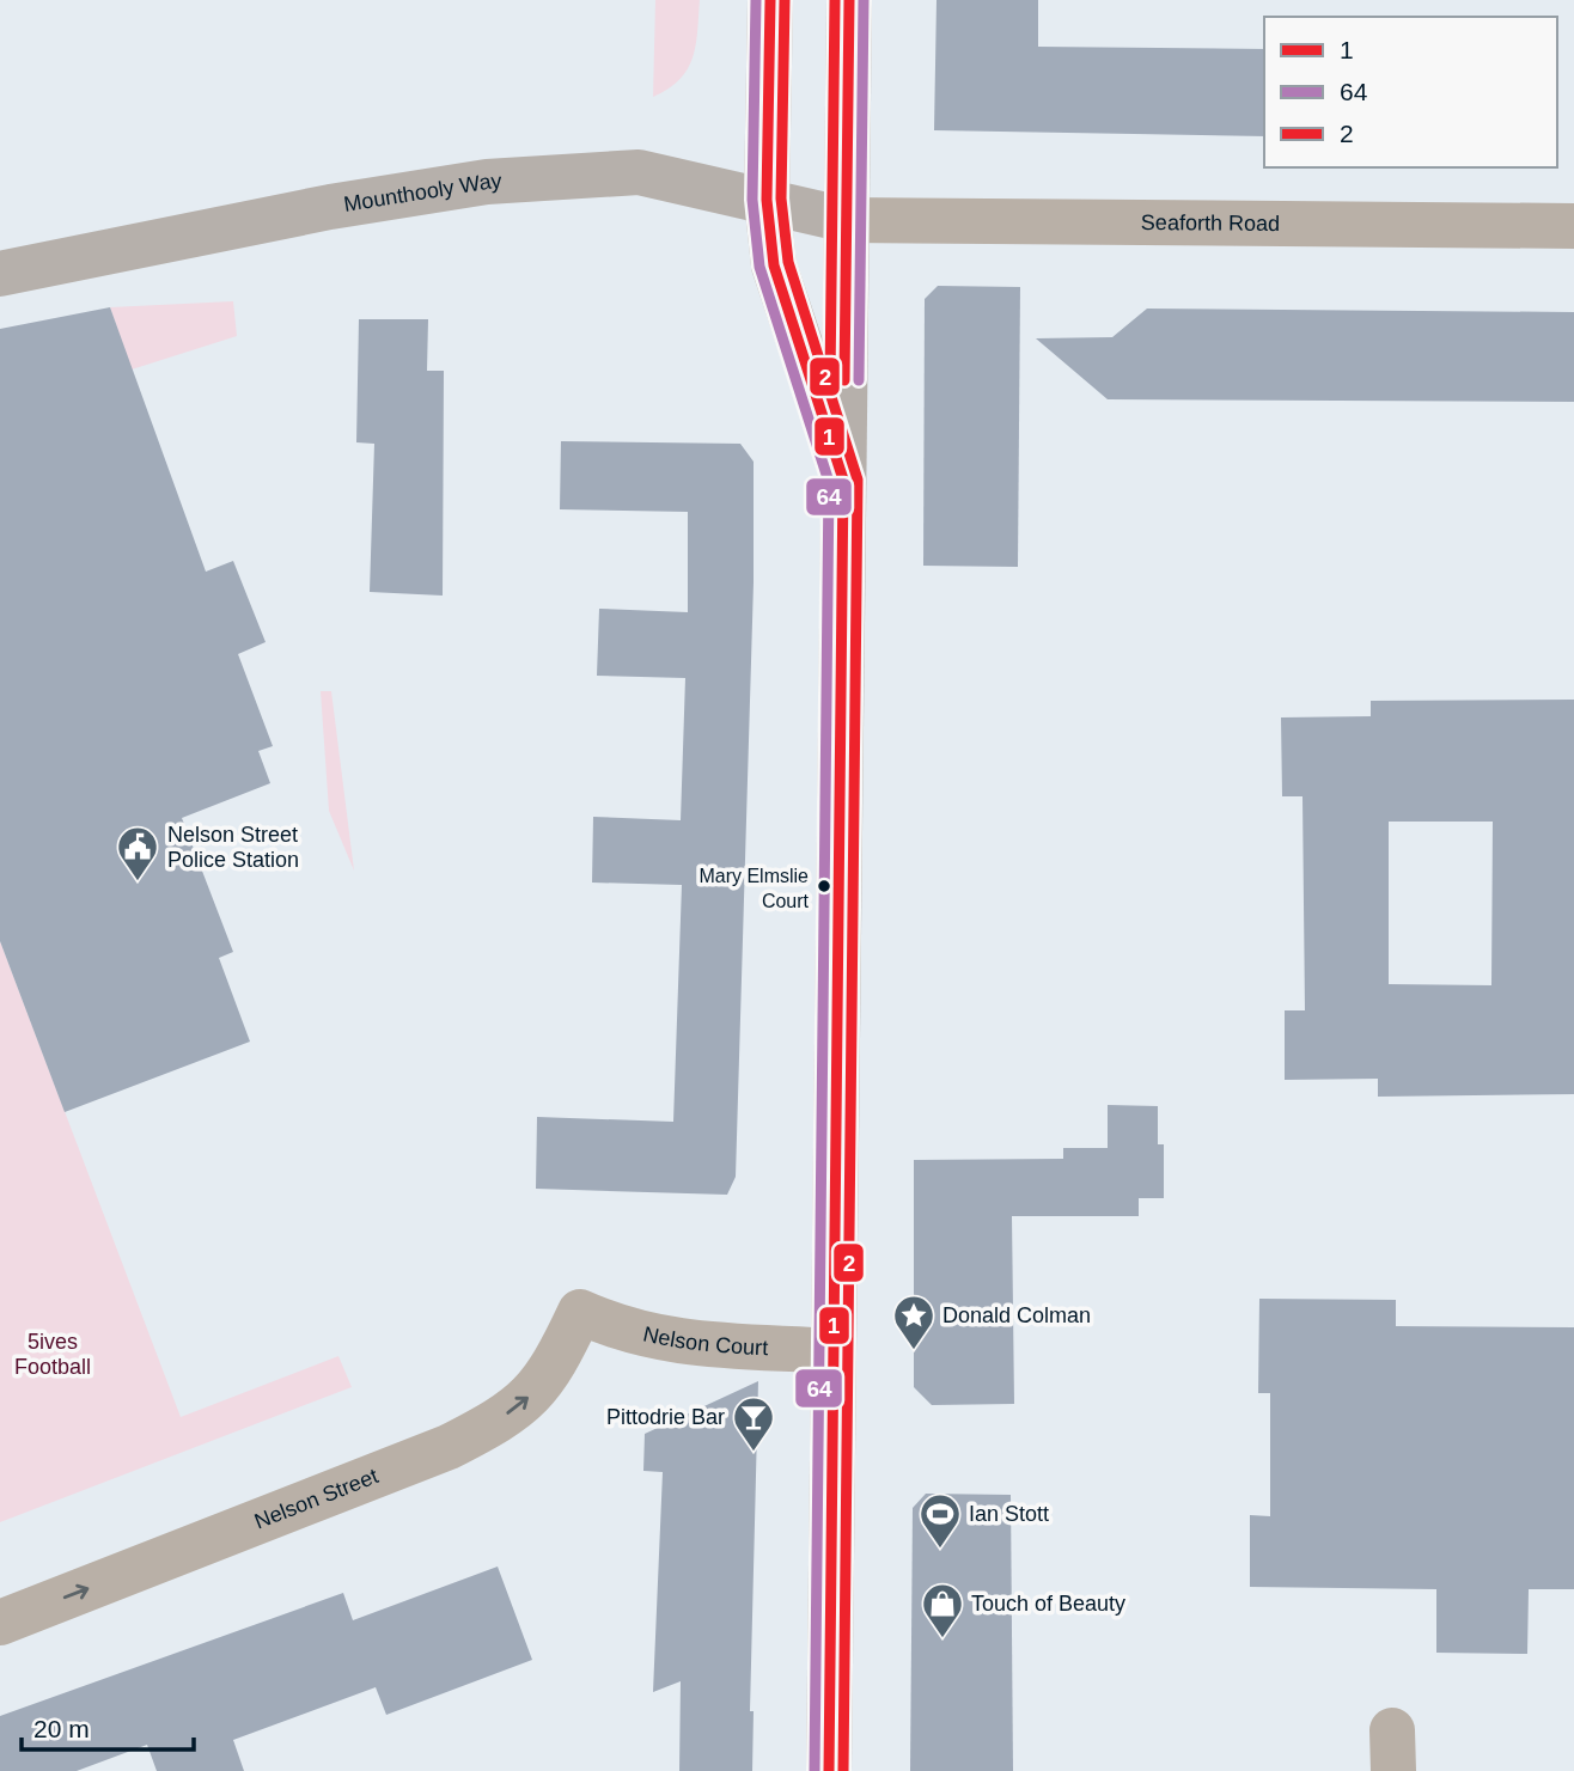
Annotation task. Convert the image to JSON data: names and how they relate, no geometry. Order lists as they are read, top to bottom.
{
  "streets": {
    "main road": ["Mounthooly Way"],
    "street": ["Seaforth Road", "Nelson Court", "Nelson Street"]
  },
  "crossings": [
    ["Mounthooly Way", "Seaforth Road"],
    ["Nelson Court", "Nelson Street"]
  ],
  "one_way": ["Nelson Street"],
  "parks": ["5ives Football"],
  "places": {
    "public building": ["Nelson Street Police Station"],
    "other": ["Mary Elmslie Court"],
    "place": ["Donald Colman"],
    "bar": ["Pittodrie Bar"],
    "sports": ["Ian Stott"],
    "shop": ["Touch of Beauty"]
  },
  "lines": ["transit line 1", "transit line 64", "transit line 2"],
  "legend": ["1", "64", "2"],
  "scale_bar": "20 m"
}
